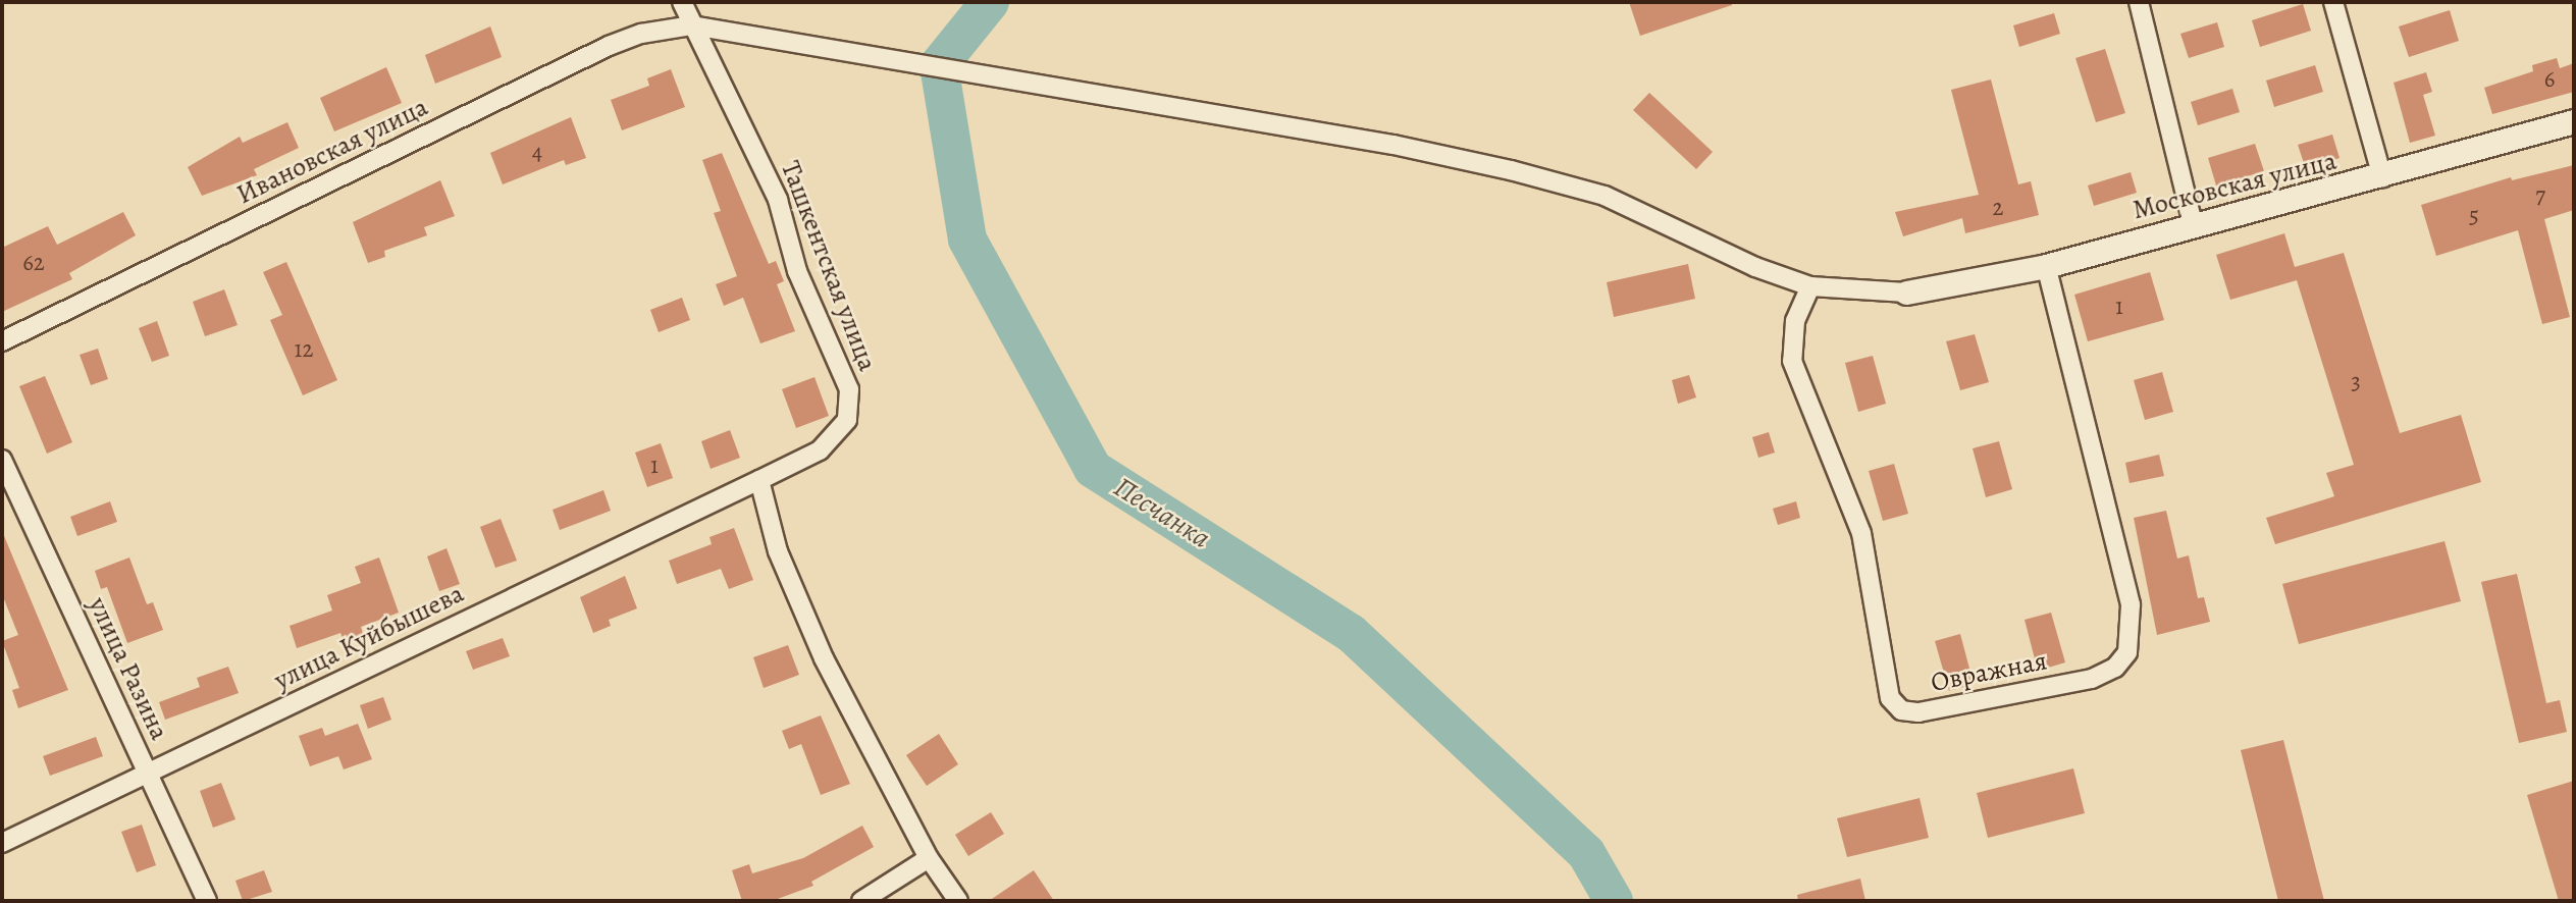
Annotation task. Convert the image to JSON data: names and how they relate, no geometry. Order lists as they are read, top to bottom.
{
  "streets": {
    "street": [
      "Ивановская улица",
      "Московская улица",
      "Ташкентская улица",
      "улица Куйбышева",
      "улица Разина",
      "Овражная"
    ]
  },
  "crossings": [
    ["Ивановская улица", "Московская улица"],
    ["Ивановская улица", "Ташкентская улица"],
    ["Ивановская улица", "Овражная"],
    ["Московская улица", "Овражная"],
    ["Ташкентская улица", "улица Куйбышева"],
    ["улица Куйбышева", "улица Разина"]
  ],
  "water": ["Песчанка"],
  "house_numbers": [
    "6",
    "4",
    "7",
    "2",
    "5",
    "62",
    "1",
    "12",
    "3",
    "1"
  ]
}
